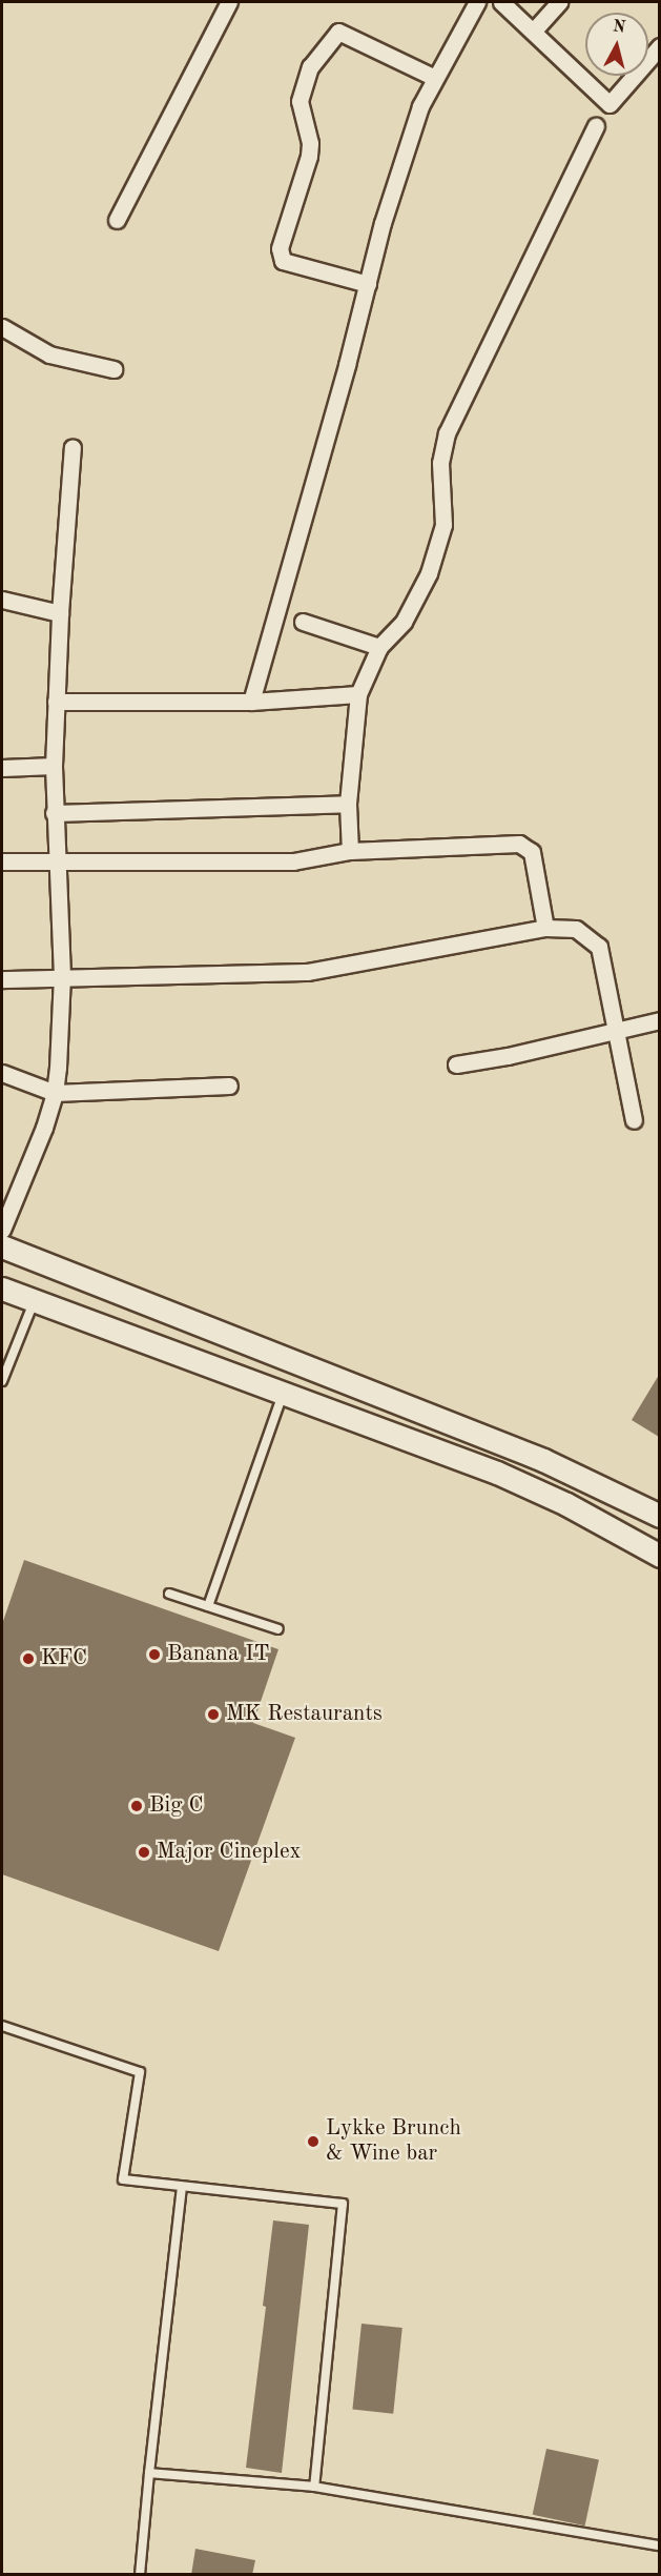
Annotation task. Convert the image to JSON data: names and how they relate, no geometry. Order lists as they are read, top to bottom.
{
  "places": [
    "Banana IT",
    "KFC",
    "MK Restaurants",
    "Big C",
    "Major Cineplex",
    "Lykke Brunch & Wine bar"
  ],
  "north": "top"
}
